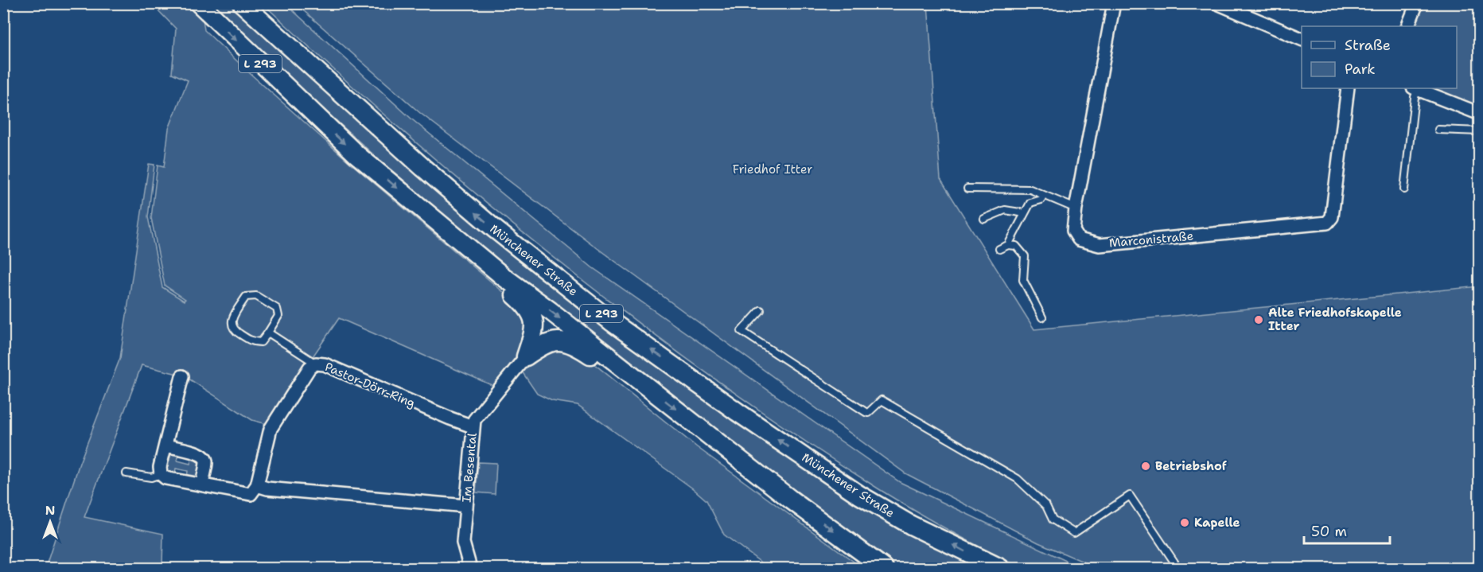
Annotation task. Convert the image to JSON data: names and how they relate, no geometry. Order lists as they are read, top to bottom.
{
  "streets": {
    "main road": ["L 293", "Münchener Straße"],
    "street": ["Marconistraße", "Pastor-Dörr-Ring", "Im Besental"]
  },
  "crossings": [
    ["Pastor-Dörr-Ring", "Im Besental"]
  ],
  "parks": ["Friedhof Itter"],
  "places": ["Alte Friedhofskapelle Itter", "Betriebshof", "Kapelle"],
  "legend": ["Straße", "Park"],
  "scale_bar": "50 m",
  "north": "top"
}
